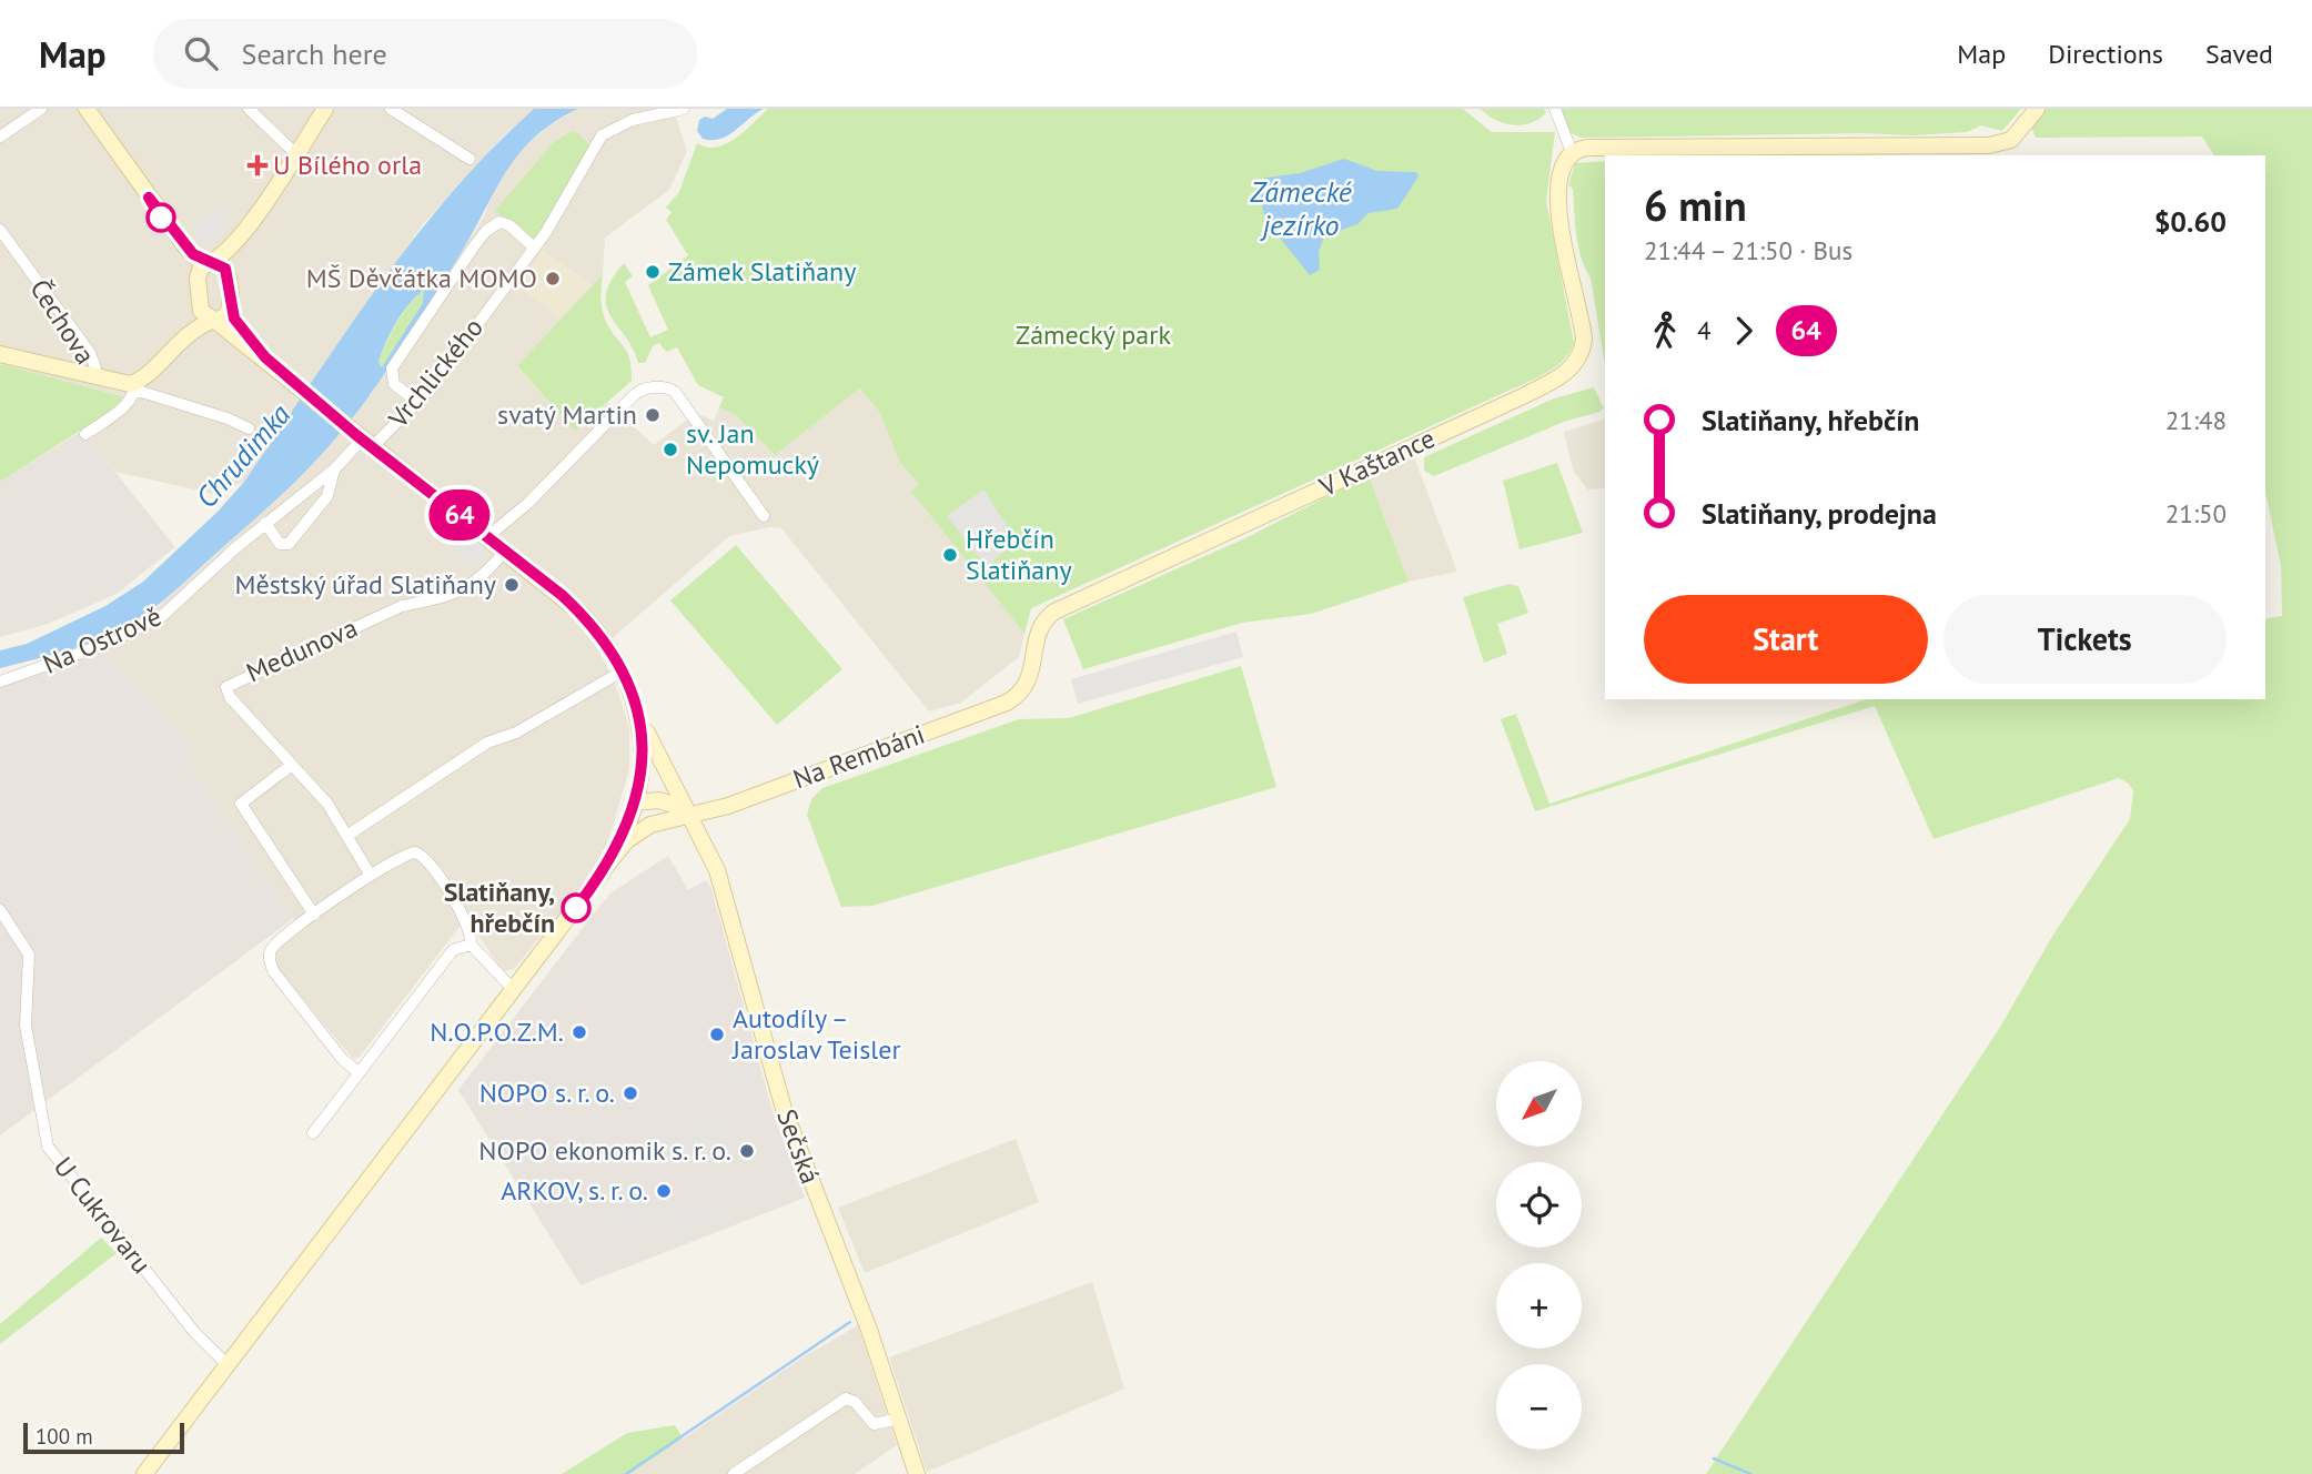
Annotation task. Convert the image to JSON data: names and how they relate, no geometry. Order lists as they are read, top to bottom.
{
  "streets": {
    "street": [
      "Čechova",
      "Vrchlického",
      "V Kaštance",
      "Na Ostrově",
      "Medunova",
      "Na Rembáni",
      "Sečská",
      "U Cukrovaru"
    ]
  },
  "crossings": [
    ["Vrchlického", "Na Ostrově"],
    ["V Kaštance", "Na Rembáni"],
    ["Na Rembáni", "Sečská"]
  ],
  "water": ["Zámecké jezírko", "Chrudimka"],
  "parks": ["Zámecký park"],
  "places": {
    "health": ["U Bílého orla"],
    "other": [
      "Zámek Slatiňany",
      "MŠ Děvčátka MOMO",
      "svatý Martin",
      "sv. Jan Nepomucký",
      "Hřebčín Slatiňany",
      "Městský úřad Slatiňany",
      "Slatiňany, hřebčín",
      "N.O.P.O.Z.M.",
      "Autodíly – Jaroslav Teisler",
      "NOPO s. r. o.",
      "NOPO ekonomik s. r. o.",
      "ARKOV, s. r. o."
    ]
  },
  "lines": ["bus line 64"],
  "scale_bar": "100 m",
  "north": "bottom left",
  "page": {
    "header": "Map",
    "search": "Search here",
    "nav": ["Map", "Directions", "Saved"],
    "on_map": "64",
    "heading": ["6 min", "21:44 – 21:50 · Bus", "$0.60"],
    "legs": ["4", "64"],
    "list": [
      {
        "name": "Slatiňany, hřebčín",
        "value": "21:48"
      },
      {
        "name": "Slatiňany, prodejna",
        "value": "21:50"
      }
    ],
    "buttons": ["Start", "Tickets"],
    "map_buttons": ["+", "−"],
    "scale": "100 m"
  }
}
